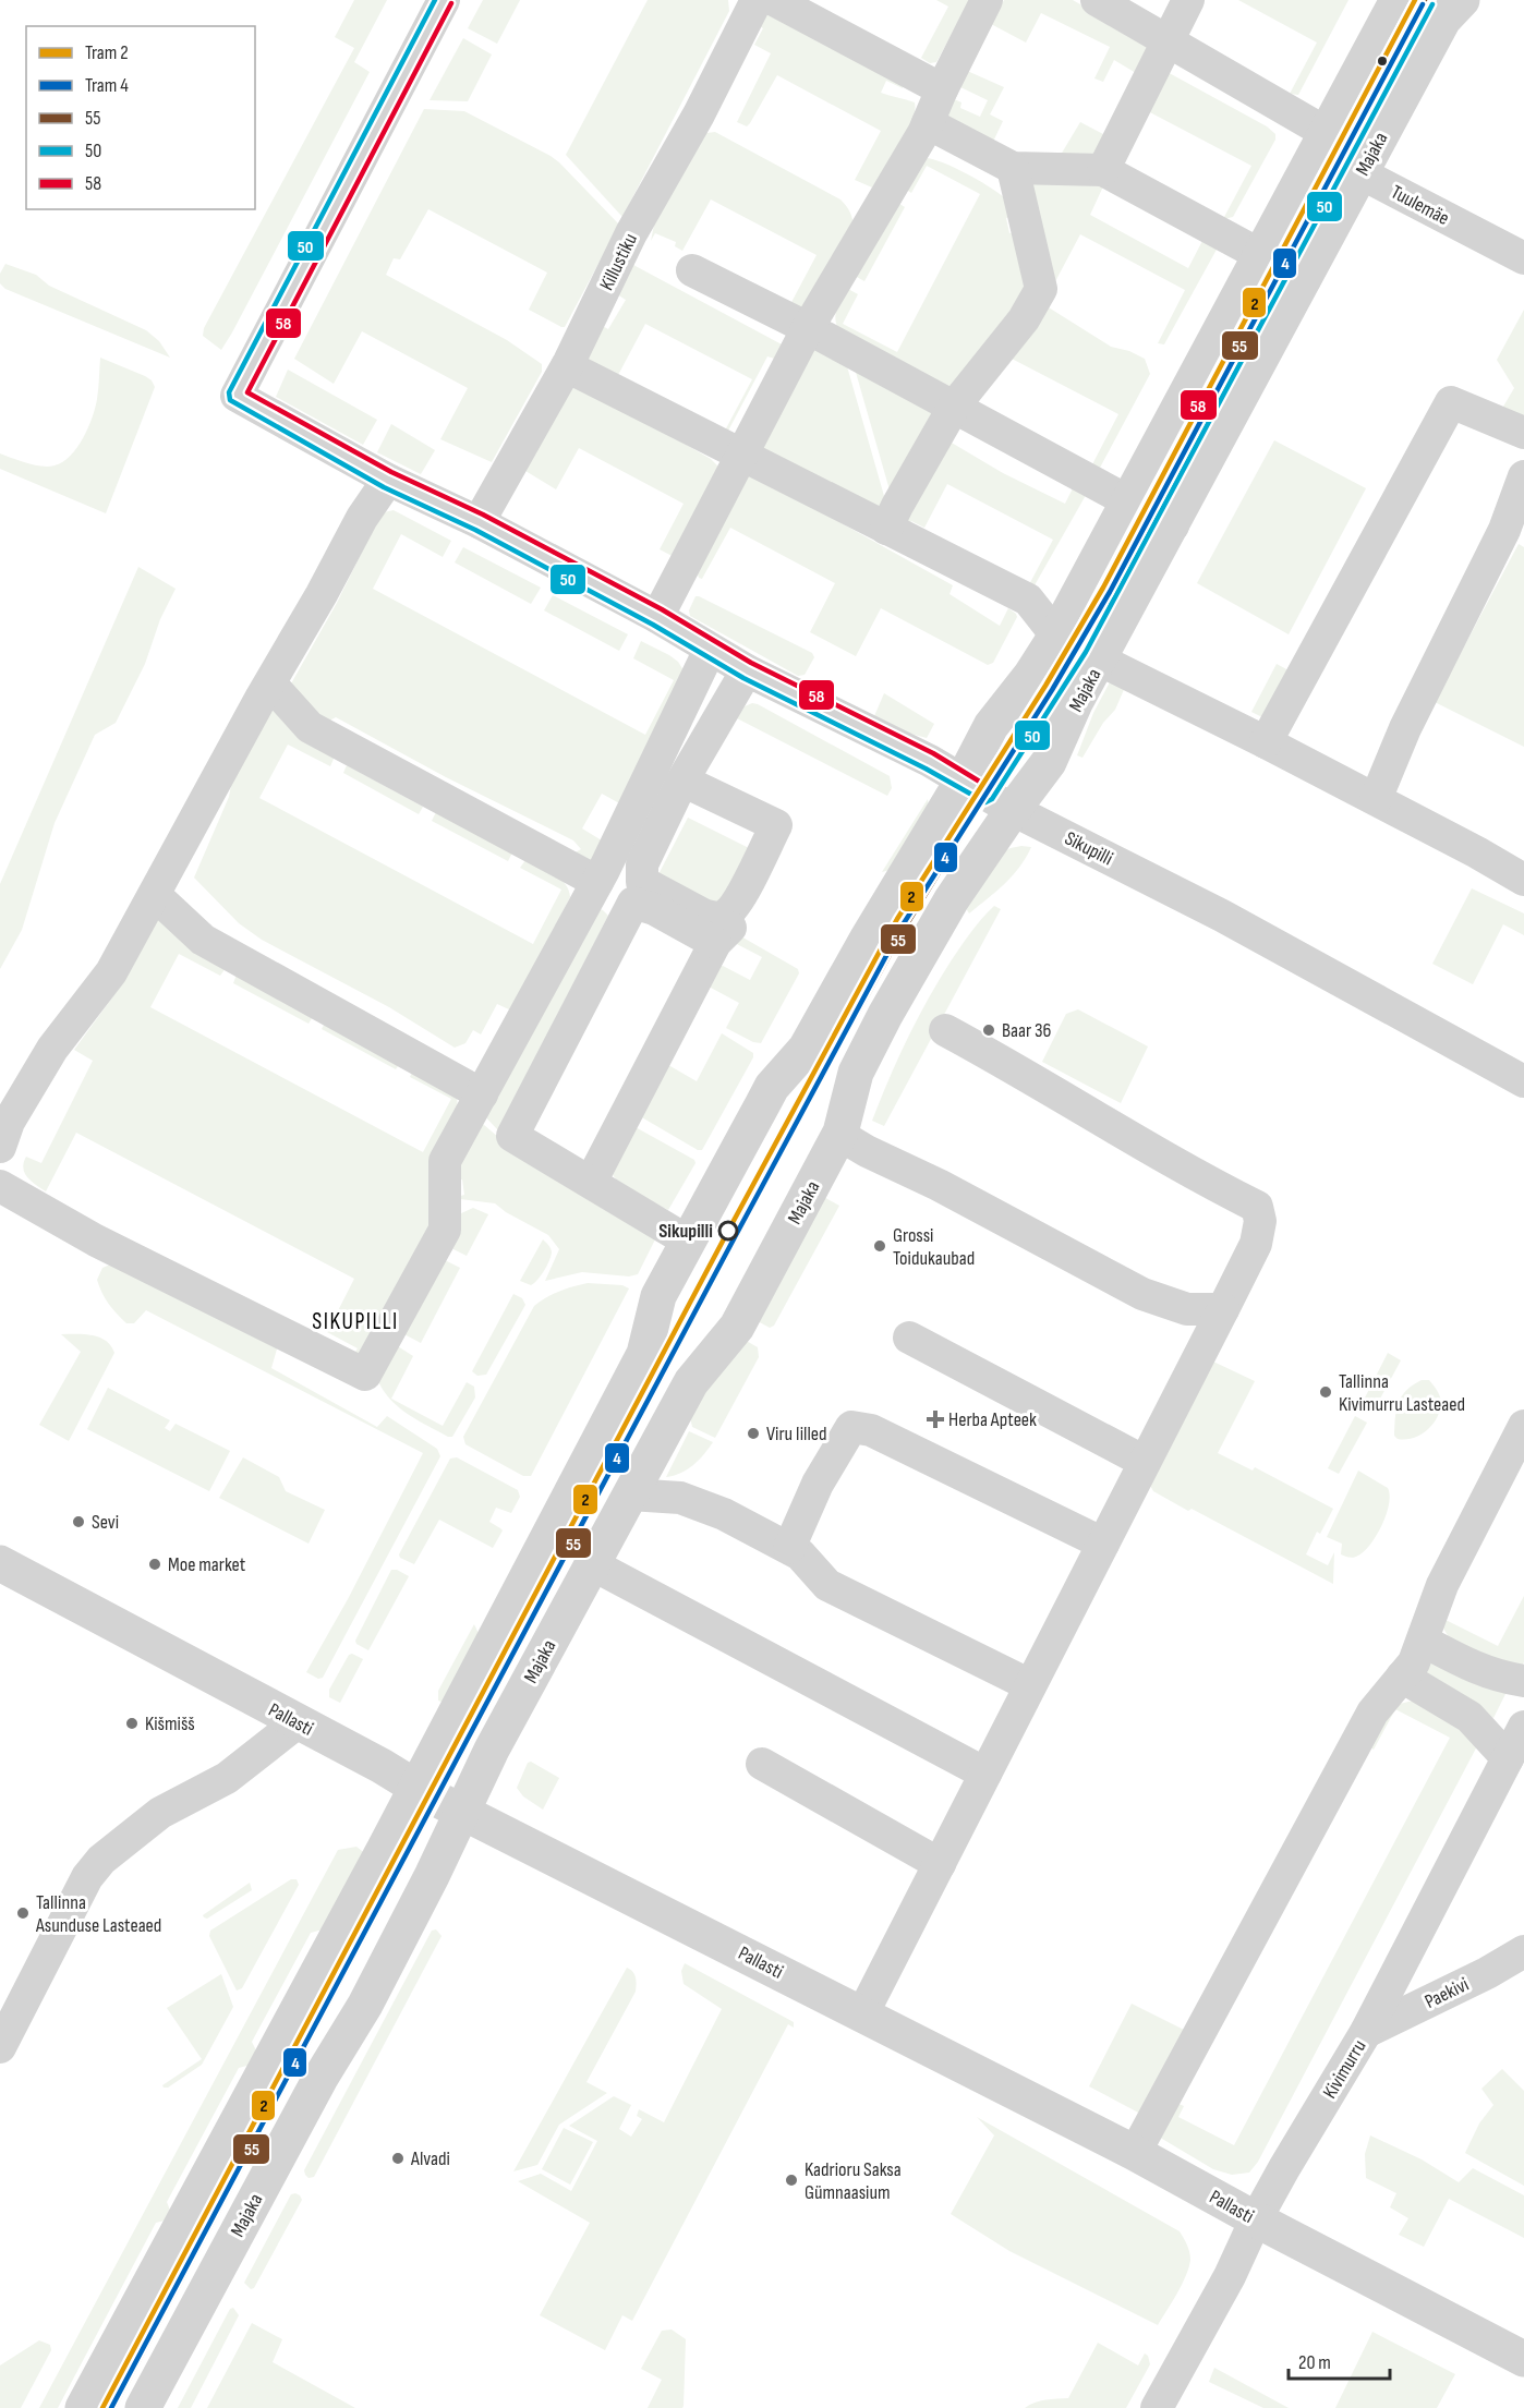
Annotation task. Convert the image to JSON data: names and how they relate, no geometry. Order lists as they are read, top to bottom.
{
  "streets": {
    "street": [
      "Majaka",
      "Tuulemäe",
      "Killustiku",
      "Sikupilli",
      "Pallasti",
      "Paekivi",
      "Kivimurru"
    ]
  },
  "crossings": [
    ["Majaka", "Tuulemäe"],
    ["Majaka", "Sikupilli"],
    ["Majaka", "Pallasti"],
    ["Killustiku", "Sikupilli"],
    ["Pallasti", "Kivimurru"],
    ["Paekivi", "Kivimurru"]
  ],
  "districts": ["SIKUPILLI"],
  "places": {
    "other": [
      "Baar 36",
      "Sikupilli",
      "Grossi Toidukaubad",
      "Tallinna Kivimurru Lasteaed",
      "Viru lilled",
      "Sevi",
      "Moe market",
      "Kišmišš",
      "Tallinna Asunduse Lasteaed",
      "Alvadi",
      "Kadrioru Saksa Gümnaasium"
    ],
    "health": ["Herba Apteek"]
  },
  "lines": [
    "tram line 2",
    "transit line 55",
    "transit line 50",
    "transit line 58",
    "tram line 4"
  ],
  "legend": [
    "Tram 2",
    "Tram 4",
    "55",
    "50",
    "58"
  ],
  "scale_bar": "20 m"
}
